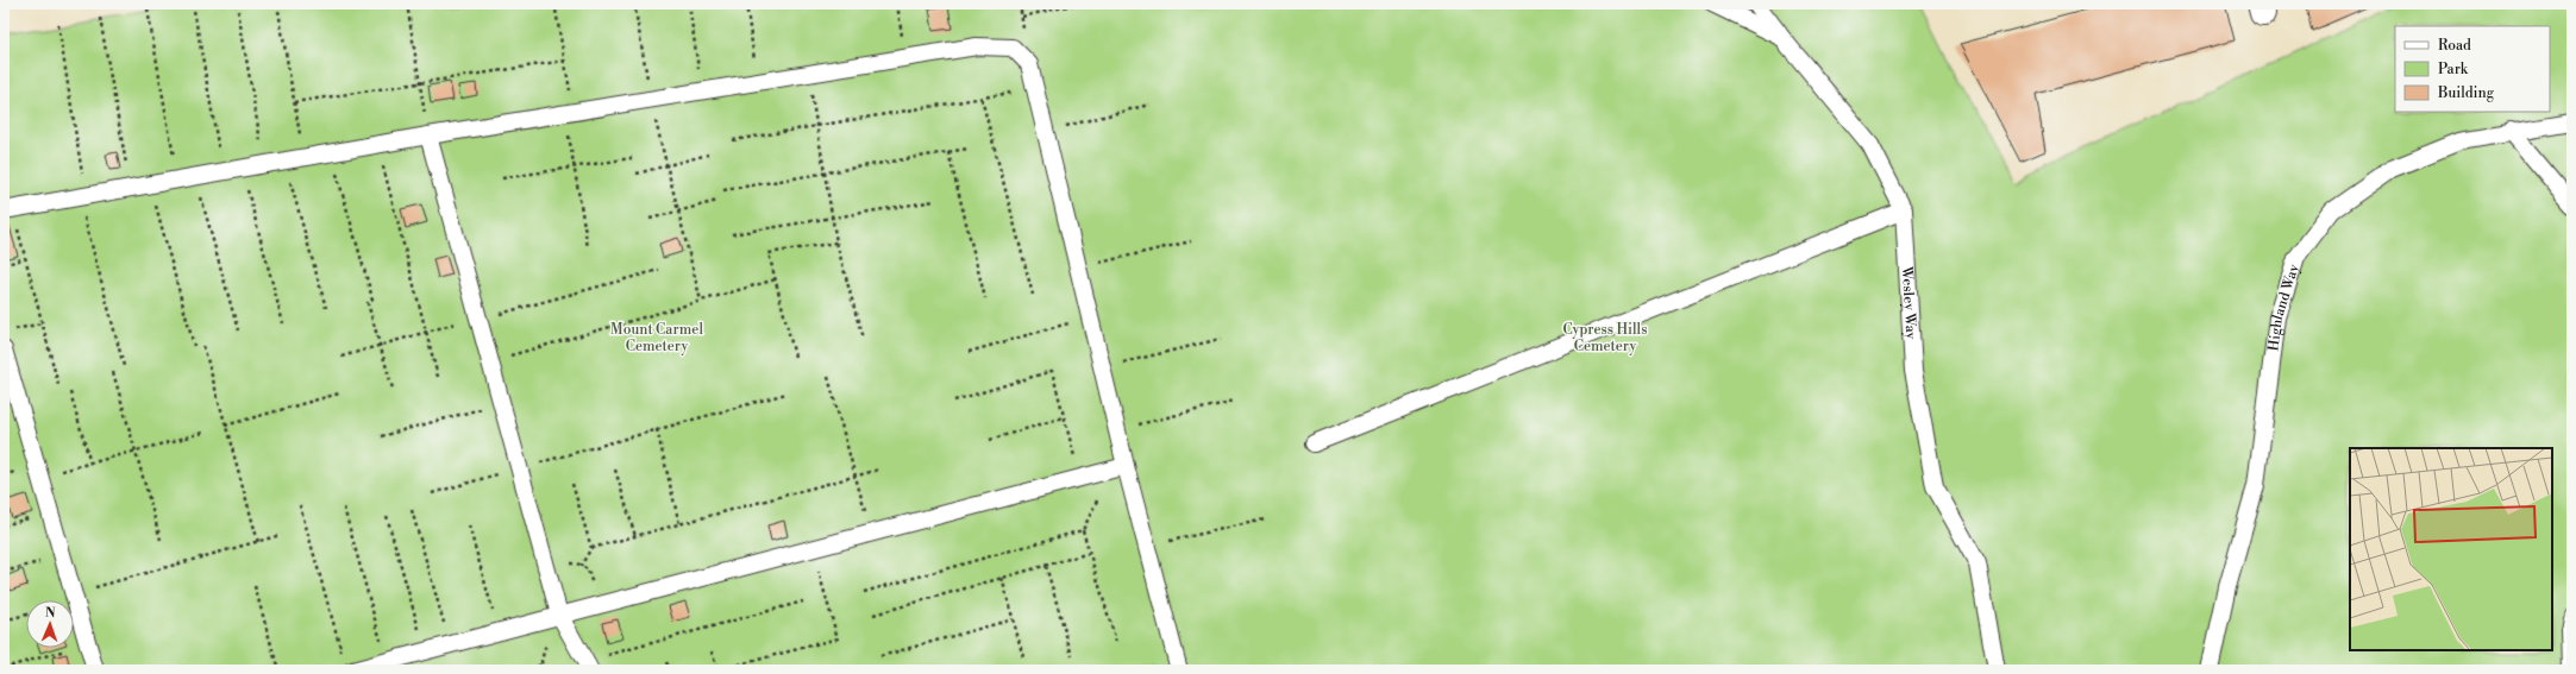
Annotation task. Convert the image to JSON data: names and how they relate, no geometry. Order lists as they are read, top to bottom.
{
  "streets": {
    "lane": ["Wesley Way", "Highland Way"]
  },
  "parks": ["Mount Carmel Cemetery", "Cypress Hills Cemetery"],
  "legend": ["Road", "Park", "Building"],
  "north": "top"
}
